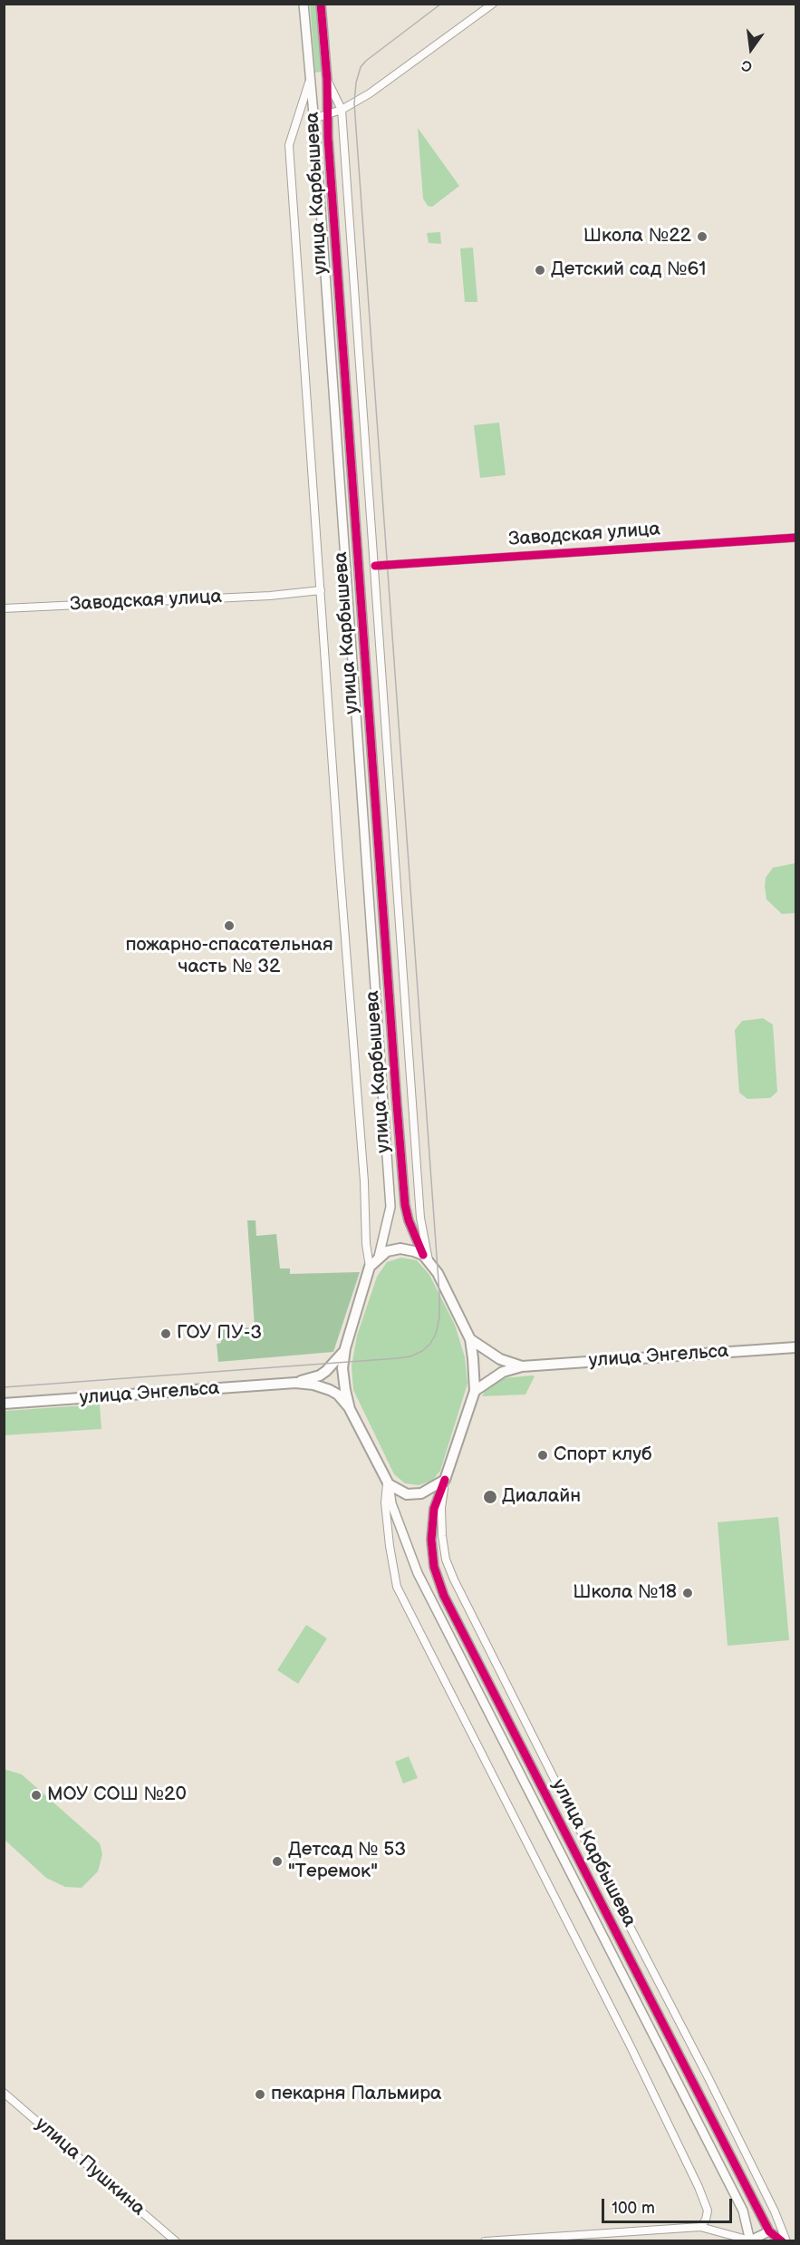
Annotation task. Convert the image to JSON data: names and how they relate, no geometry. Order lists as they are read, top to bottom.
{
  "streets": {
    "main road": ["улица Карбышева", "улица Энгельса"],
    "street": ["Заводская улица", "улица Пушкина"]
  },
  "crossings": [
    ["улица Карбышева", "Заводская улица"],
    ["улица Карбышева", "улица Энгельса"]
  ],
  "places": [
    "Школа №22",
    "Детский сад №61",
    "пожарно-спасательная часть № 32",
    "ГОУ ПУ-3",
    "Спорт клуб",
    "Диалайн",
    "Школа №18",
    "МОУ СОШ №20",
    "Детсад № 53 \"Теремок\"",
    "пекарня Пальмира"
  ],
  "scale_bar": "100 m",
  "north": "bottom"
}
